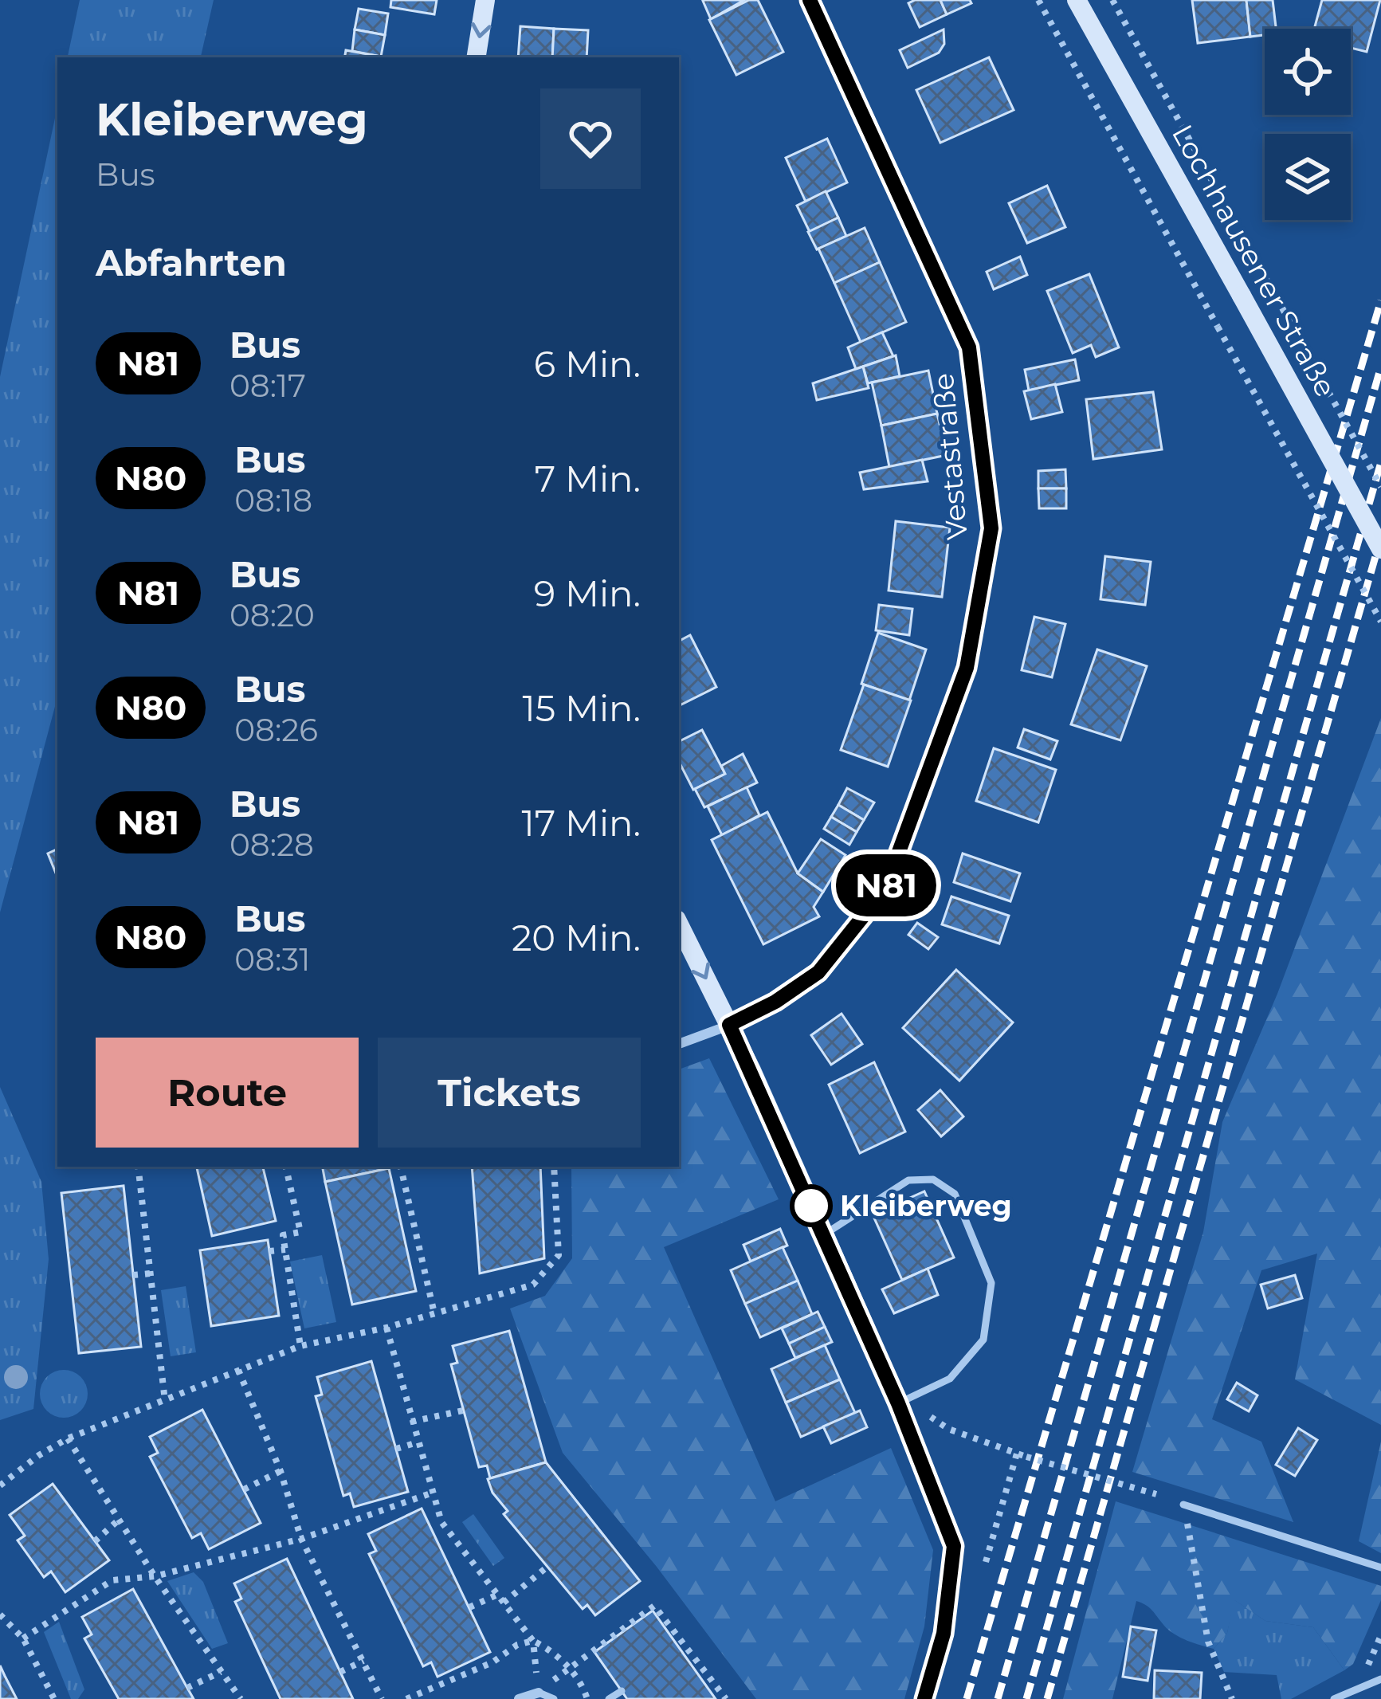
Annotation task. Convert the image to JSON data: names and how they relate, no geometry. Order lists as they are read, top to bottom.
{
  "streets": {
    "main road": ["Lochhausener Straße", "Vestastraße"]
  },
  "places": ["Kleiberweg"],
  "lines": ["bus line N81"],
  "page": {
    "on_map": "N81",
    "heading": [
      ["Kleiberweg", "Bus"],
      "Abfahrten"
    ],
    "list": [
      {
        "mark": "N81",
        "name": "Bus",
        "note": "08:17",
        "value": "6 Min."
      },
      {
        "mark": "N80",
        "name": "Bus",
        "note": "08:18",
        "value": "7 Min."
      },
      {
        "mark": "N81",
        "name": "Bus",
        "note": "08:20",
        "value": "9 Min."
      },
      {
        "mark": "N80",
        "name": "Bus",
        "note": "08:26",
        "value": "15 Min."
      },
      {
        "mark": "N81",
        "name": "Bus",
        "note": "08:28",
        "value": "17 Min."
      },
      {
        "mark": "N80",
        "name": "Bus",
        "note": "08:31",
        "value": "20 Min."
      }
    ],
    "buttons": ["Route", "Tickets"]
  }
}
